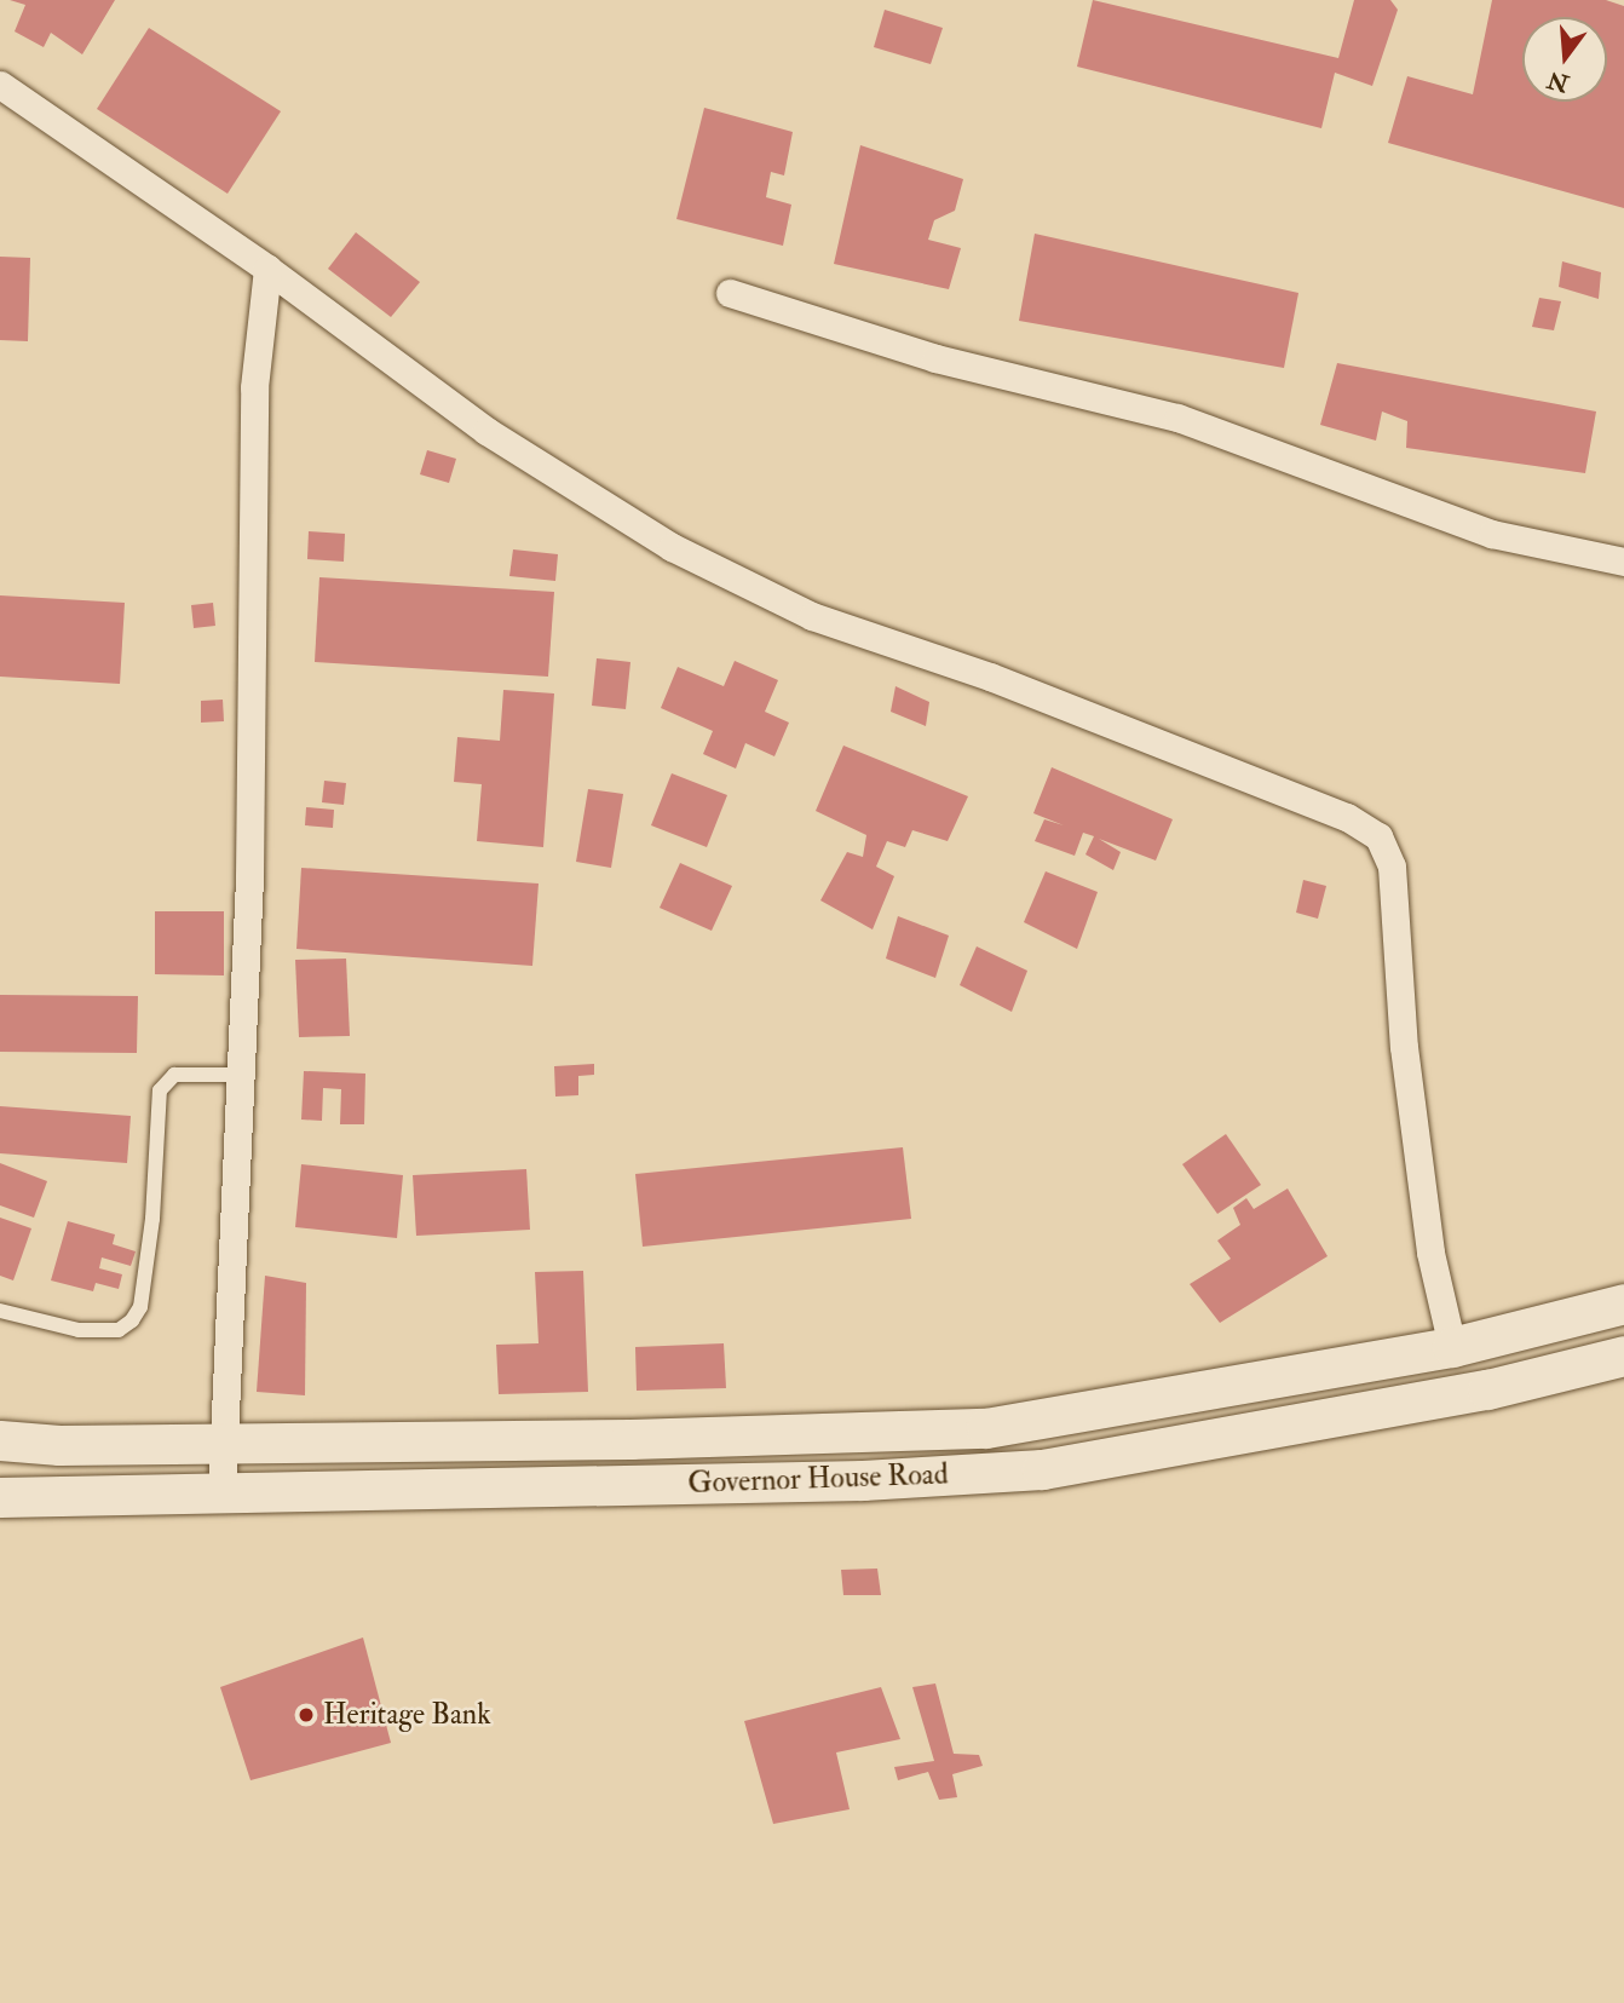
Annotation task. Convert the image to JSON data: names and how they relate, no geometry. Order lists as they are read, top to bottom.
{
  "streets": {
    "main road": ["Governor House Road"]
  },
  "places": ["Heritage Bank"],
  "north": "bottom"
}
